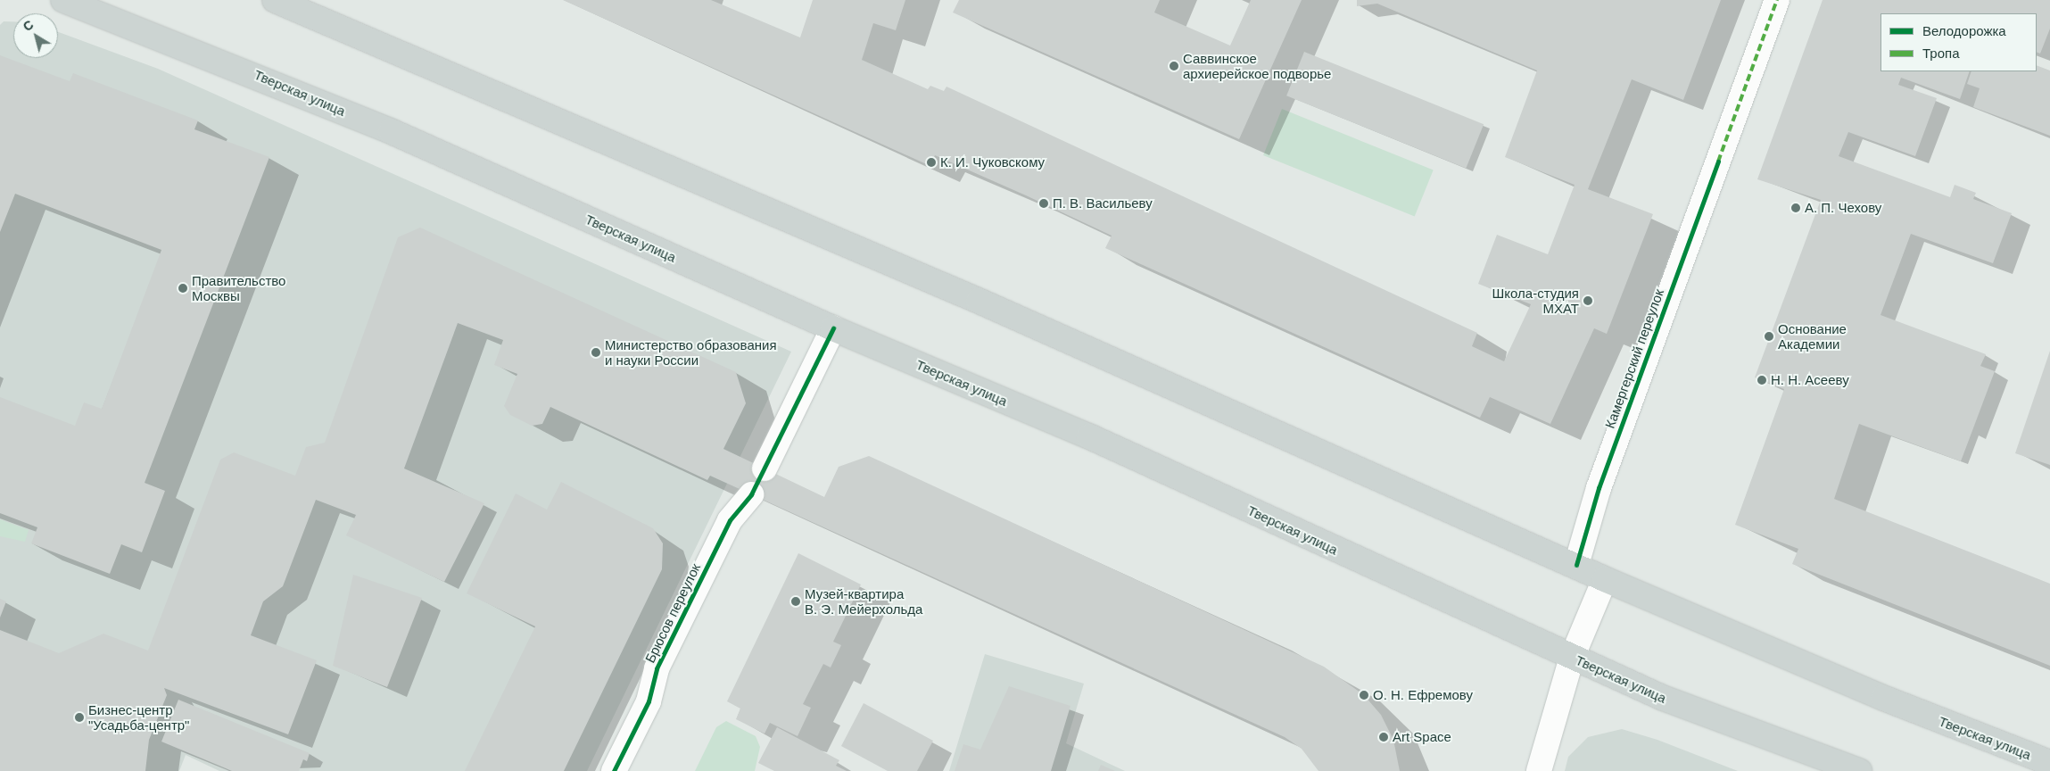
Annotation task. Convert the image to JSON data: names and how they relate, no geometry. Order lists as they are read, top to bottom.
{
  "streets": {
    "main road": ["Тверская улица"],
    "street": ["Камергерский переулок", "Брюсов переулок"]
  },
  "crossings": [
    ["Тверская улица", "Камергерский переулок"]
  ],
  "places": [
    "Саввинское архиерейское подворье",
    "К. И. Чуковскому",
    "П. В. Васильеву",
    "А. П. Чехову",
    "Правительство Москвы",
    "Школа-студия МХАТ",
    "Основание Академии",
    "Министерство образования и науки России",
    "Н. Н. Асееву",
    "Музей-квартира В. Э. Мейерхольда",
    "О. Н. Ефремову",
    "Бизнес-центр \"Усадьба-центр\"",
    "Art Space"
  ],
  "legend": ["Велодорожка", "Тропа"],
  "north": "top left"
}
